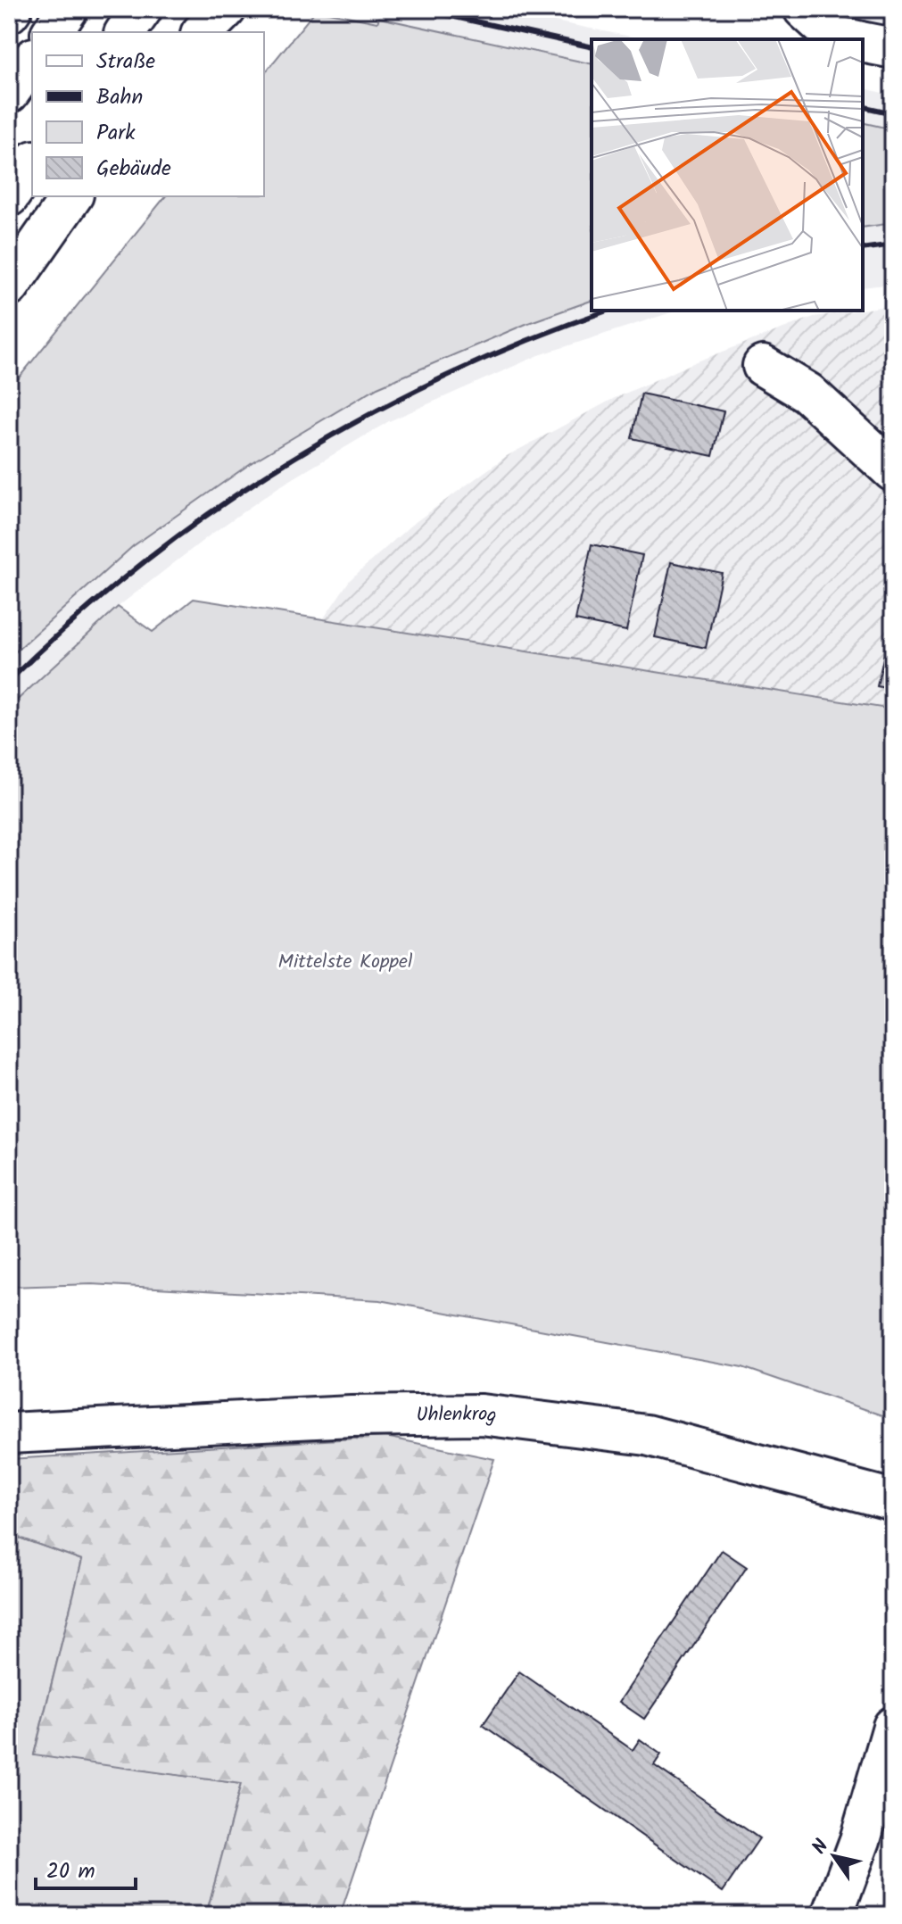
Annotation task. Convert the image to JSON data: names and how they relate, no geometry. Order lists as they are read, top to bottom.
{
  "streets": {
    "main road": ["Uhlenkrog"]
  },
  "parks": ["Mittelste Koppel"],
  "legend": [
    "Straße",
    "Bahn",
    "Park",
    "Gebäude"
  ],
  "scale_bar": "20 m",
  "north": "top left"
}
